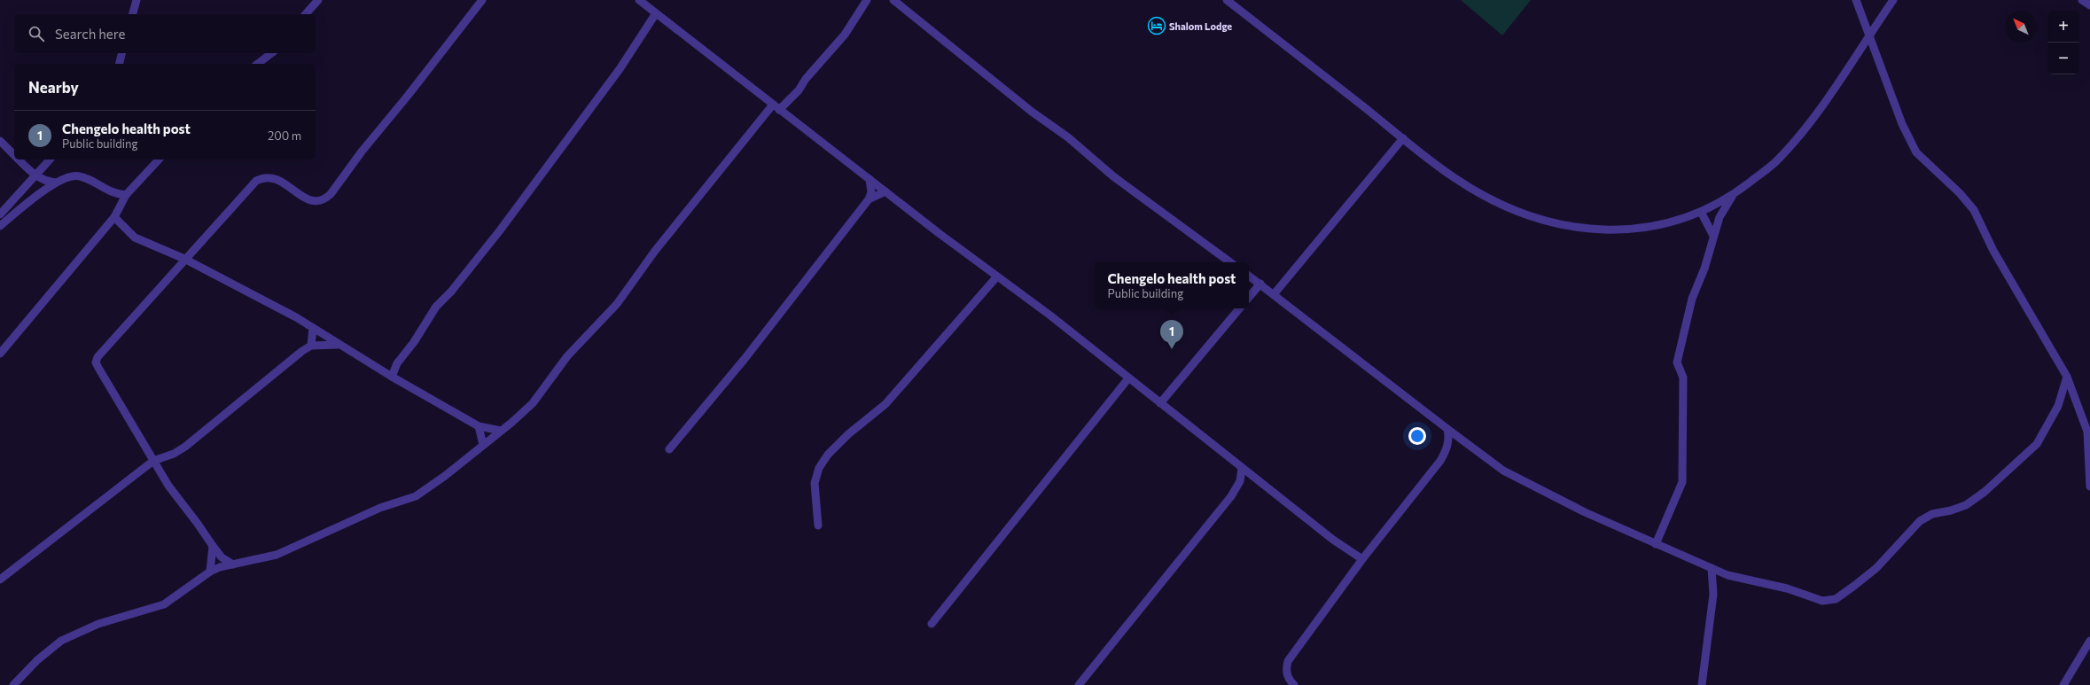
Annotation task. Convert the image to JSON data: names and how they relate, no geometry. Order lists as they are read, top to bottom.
{
  "places": {
    "hotel": ["Shalom Lodge"]
  },
  "north": "top left",
  "page": {
    "map_buttons": ["+", "−"],
    "search": "Search here",
    "heading": "Nearby",
    "list": [
      {
        "mark": "1",
        "name": "Chengelo health post",
        "note": "Public building",
        "value": "200 m"
      }
    ],
    "popup": ["Chengelo health post", "Public building"],
    "pins": "1"
  }
}
